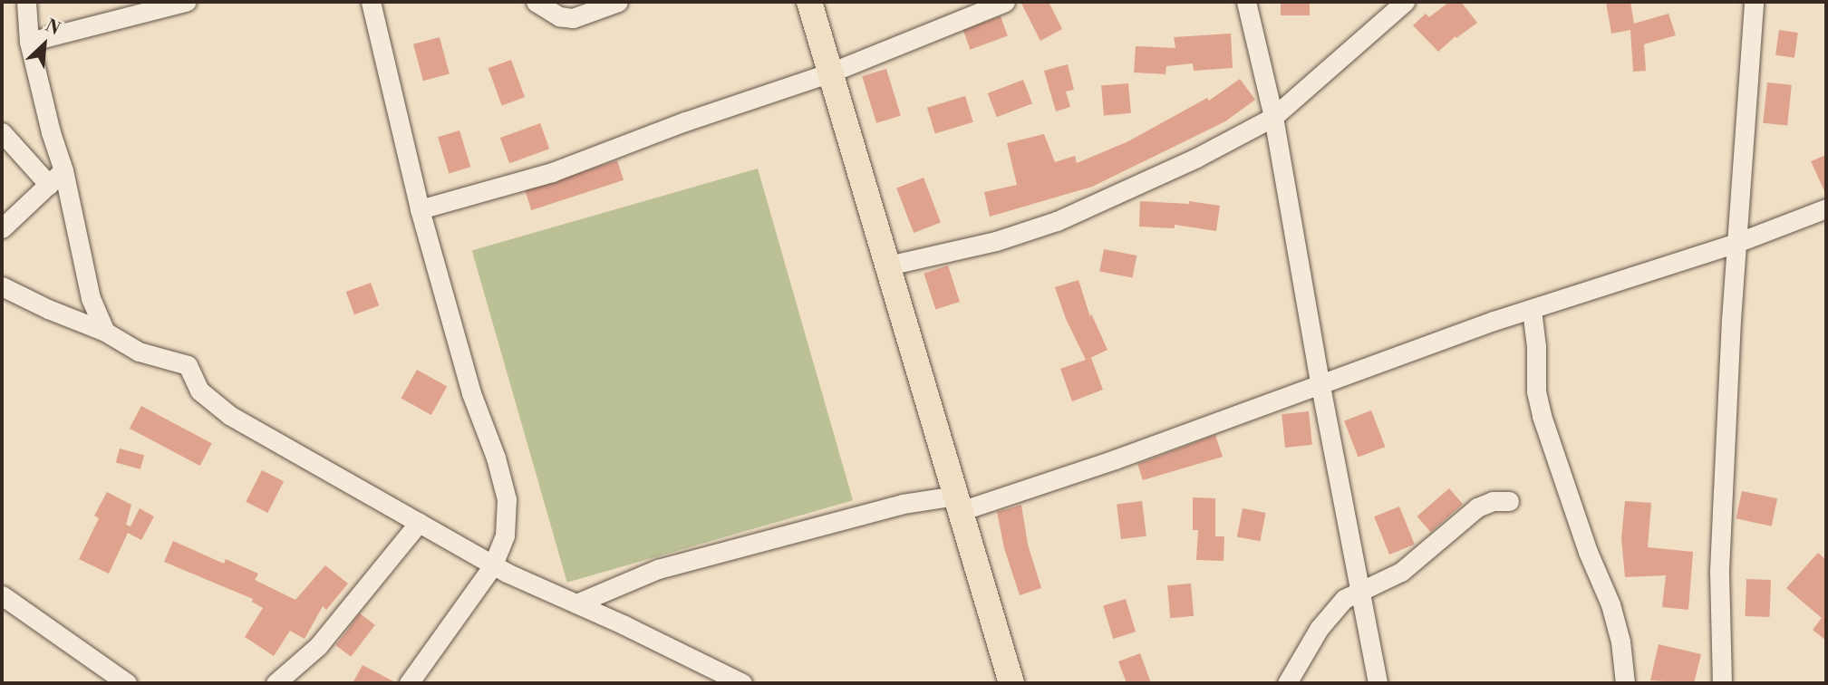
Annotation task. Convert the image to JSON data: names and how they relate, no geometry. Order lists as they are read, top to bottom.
{
  "north": "top right"
}
